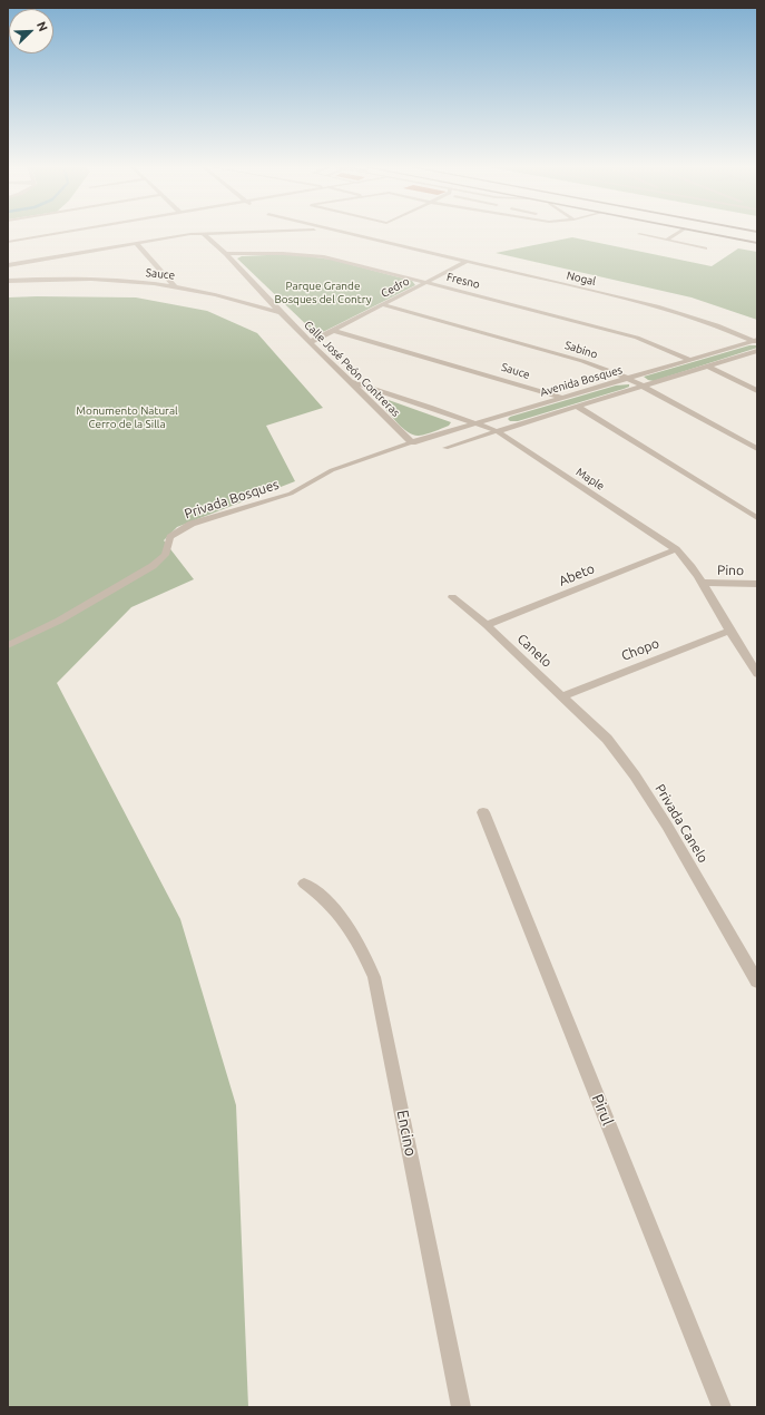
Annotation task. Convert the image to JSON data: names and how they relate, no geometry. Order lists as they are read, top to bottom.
{
  "streets": {
    "street": [
      "Sauce",
      "Nogal",
      "Fresno",
      "Cedro",
      "Sabino",
      "Calle José Peón Contreras",
      "Avenida Bosques",
      "Maple",
      "Pino",
      "Abeto",
      "Chopo",
      "Canelo",
      "Privada Canelo",
      "Pirul",
      "Encino"
    ],
    "lane": ["Privada Bosques"]
  },
  "crossings": [
    ["Sauce", "Cedro"],
    ["Sauce", "Calle José Peón Contreras"],
    ["Sauce", "Avenida Bosques"],
    ["Nogal", "Cedro"],
    ["Nogal", "Avenida Bosques"],
    ["Fresno", "Cedro"],
    ["Fresno", "Calle José Peón Contreras"],
    ["Fresno", "Avenida Bosques"],
    ["Cedro", "Sabino"],
    ["Cedro", "Calle José Peón Contreras"],
    ["Sabino", "Avenida Bosques"],
    ["Calle José Peón Contreras", "Avenida Bosques"],
    ["Calle José Peón Contreras", "Maple"],
    ["Calle José Peón Contreras", "Privada Bosques"],
    ["Avenida Bosques", "Maple"],
    ["Avenida Bosques", "Privada Bosques"],
    ["Maple", "Pino"],
    ["Maple", "Abeto"],
    ["Maple", "Chopo"],
    ["Abeto", "Canelo"],
    ["Chopo", "Canelo"],
    ["Chopo", "Privada Canelo"],
    ["Canelo", "Privada Canelo"]
  ],
  "parks": ["Parque Grande Bosques del Contry", "Monumento Natural Cerro de la Silla"],
  "north": "top right"
}
